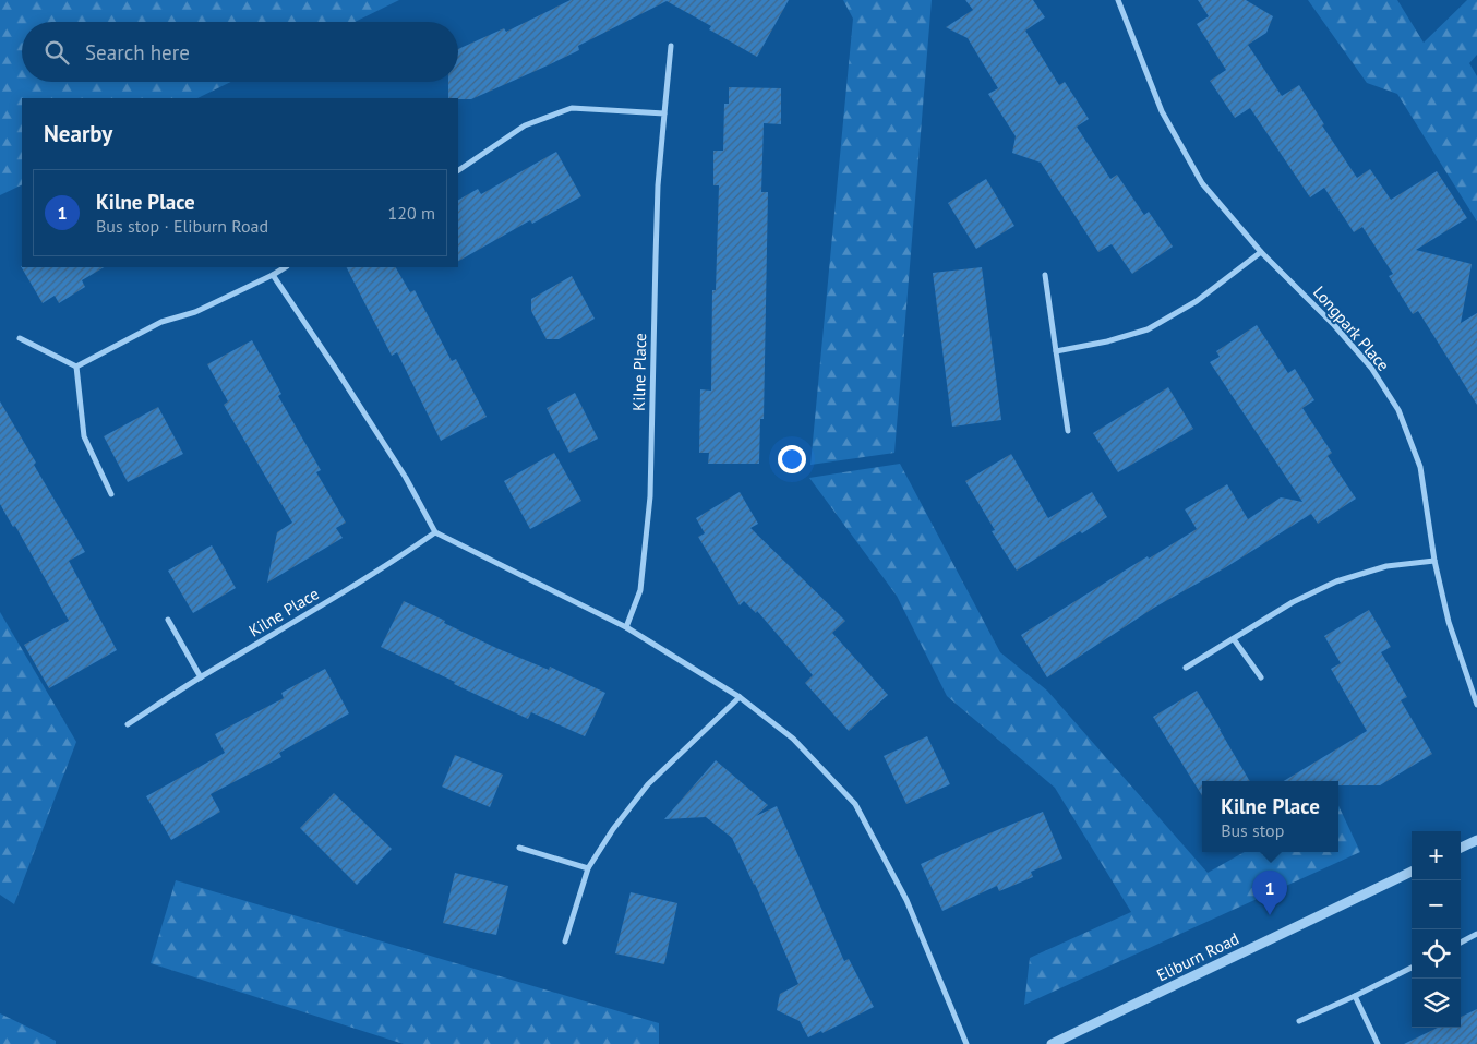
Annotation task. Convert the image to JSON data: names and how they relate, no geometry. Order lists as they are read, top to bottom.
{
  "streets": {
    "street": ["Longpark Place", "Kilne Place", "Eliburn Road"]
  },
  "page": {
    "search": "Search here",
    "heading": "Nearby",
    "list": [
      {
        "mark": "1",
        "name": "Kilne Place",
        "note": "Bus stop · Eliburn Road",
        "value": "120 m"
      }
    ],
    "popup": ["Kilne Place", "Bus stop"],
    "map_buttons": ["+", "−"],
    "pins": "1"
  }
}
